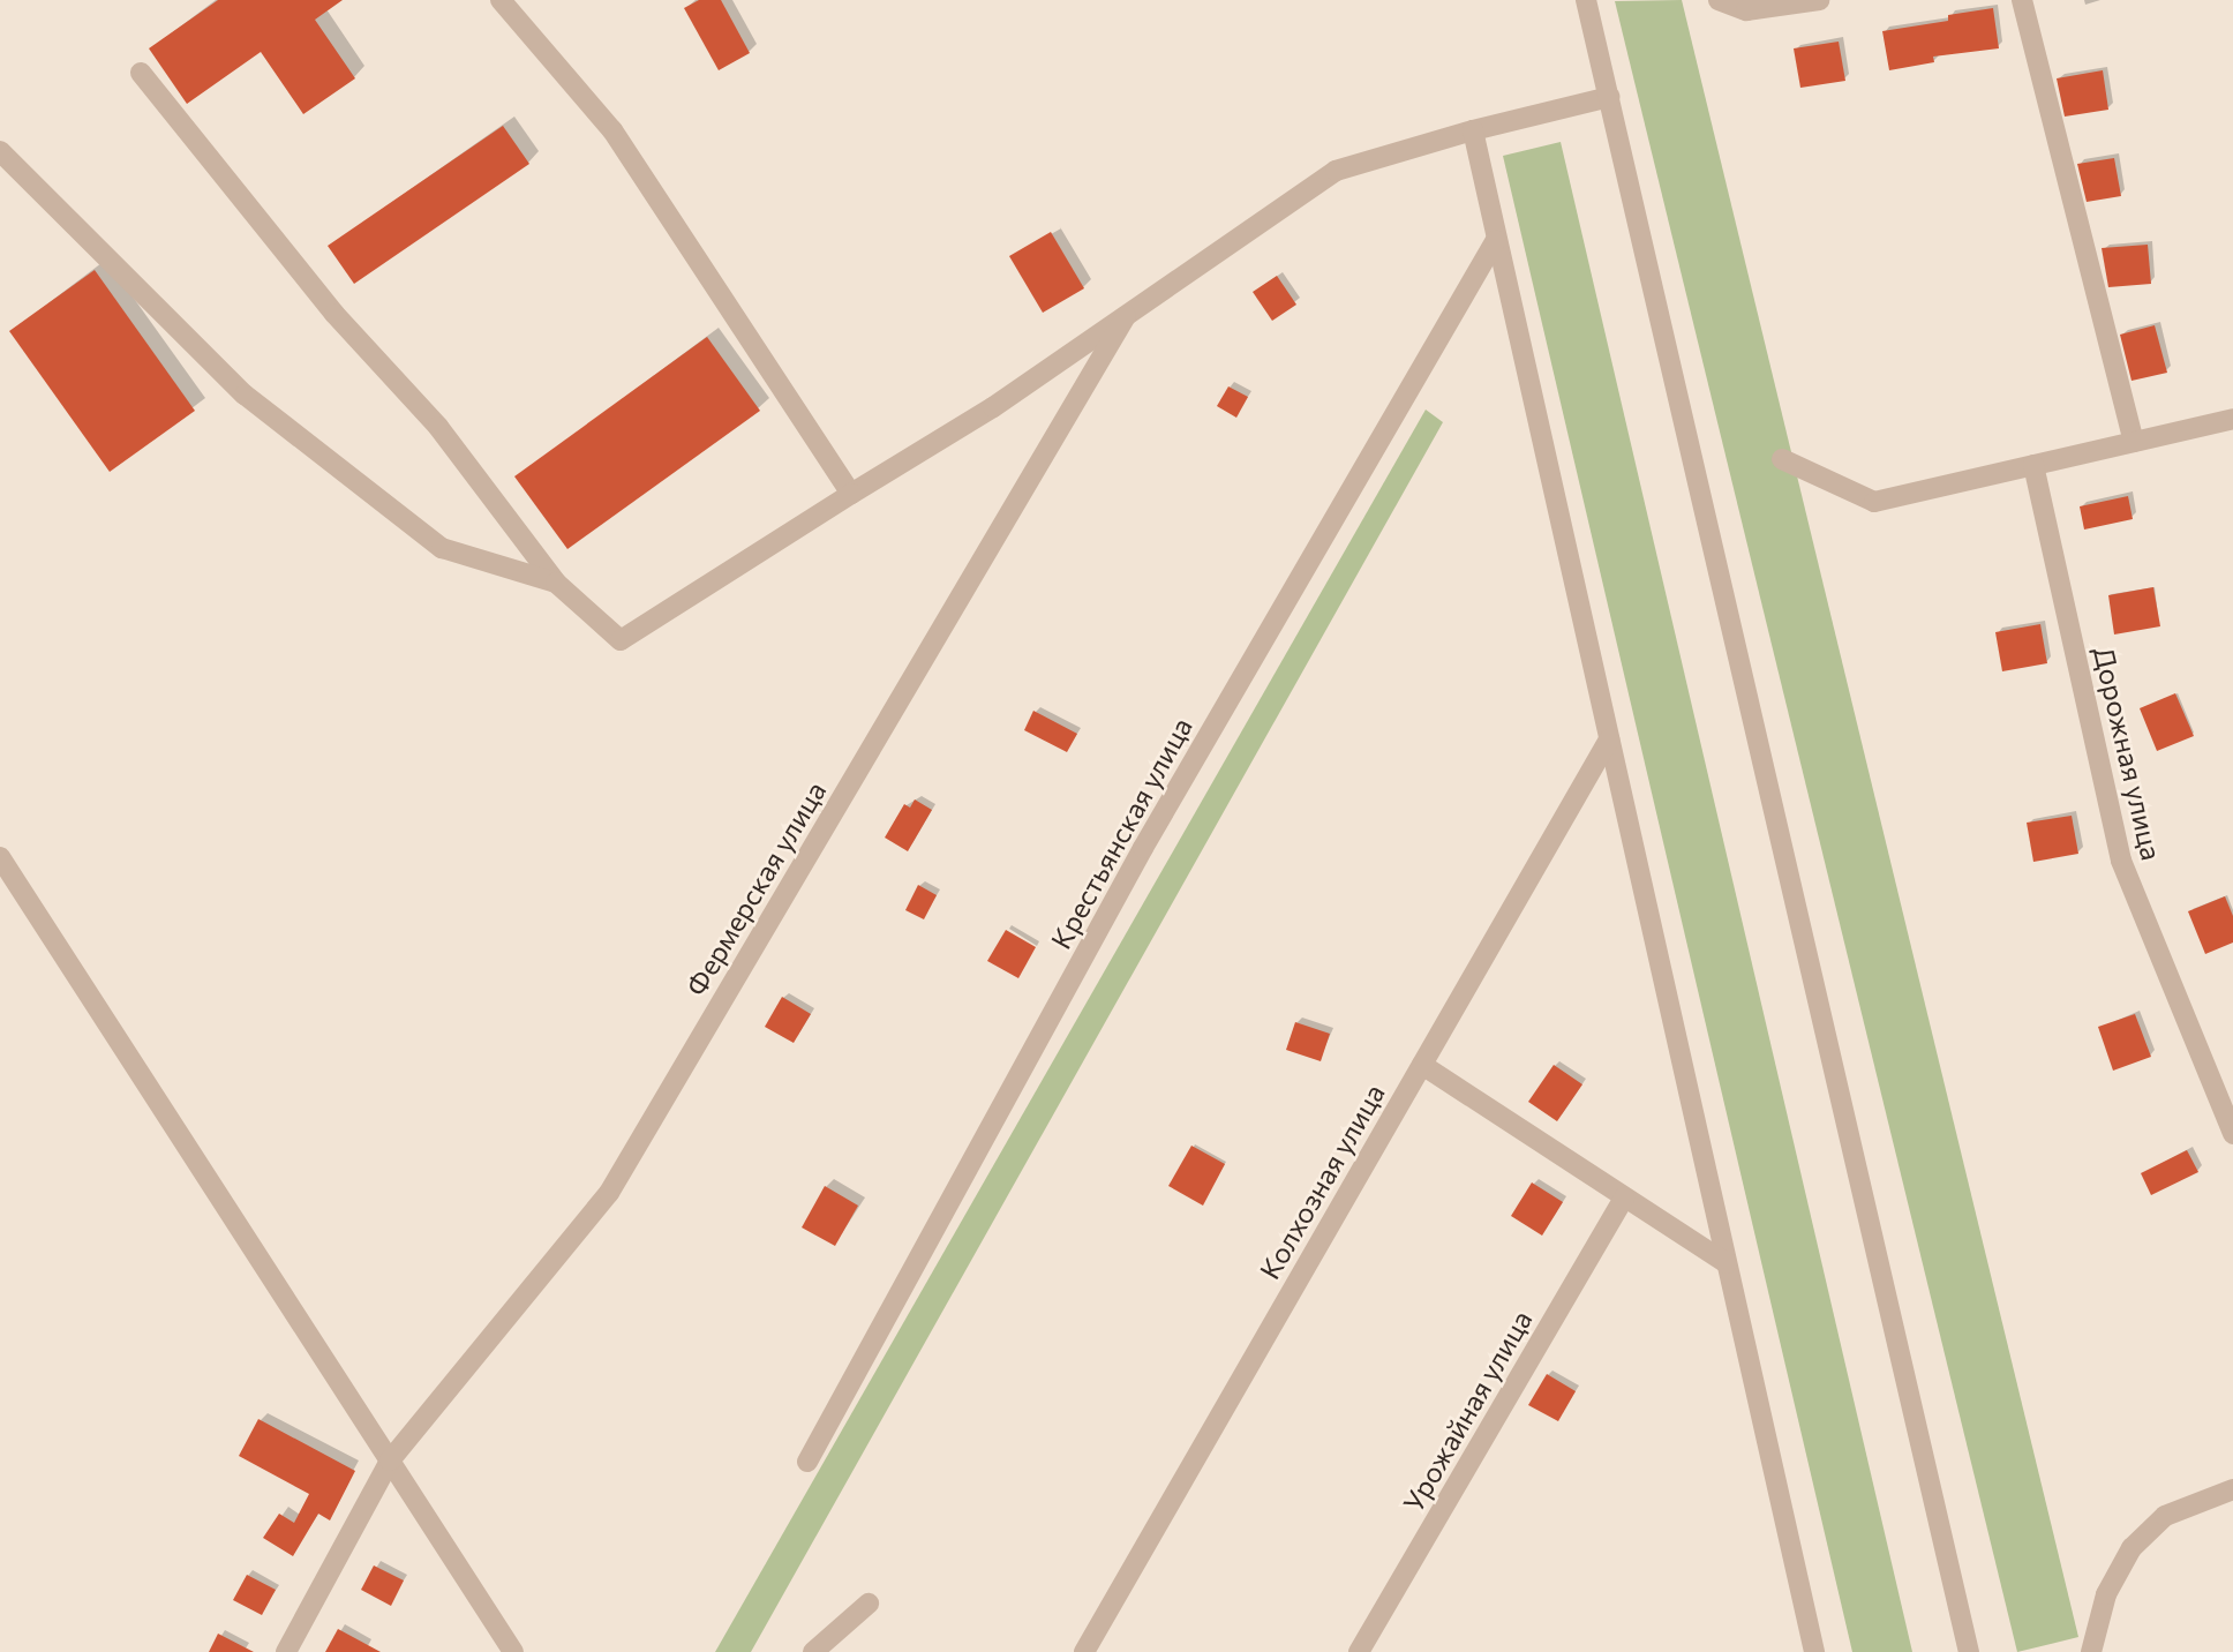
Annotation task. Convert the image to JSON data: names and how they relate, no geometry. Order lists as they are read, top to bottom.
{
  "streets": {
    "street": [
      "Дорожная улица",
      "Крестьянская улица",
      "Фермерская улица",
      "Колхозная улица",
      "Урожайная улица"
    ]
  }
}
